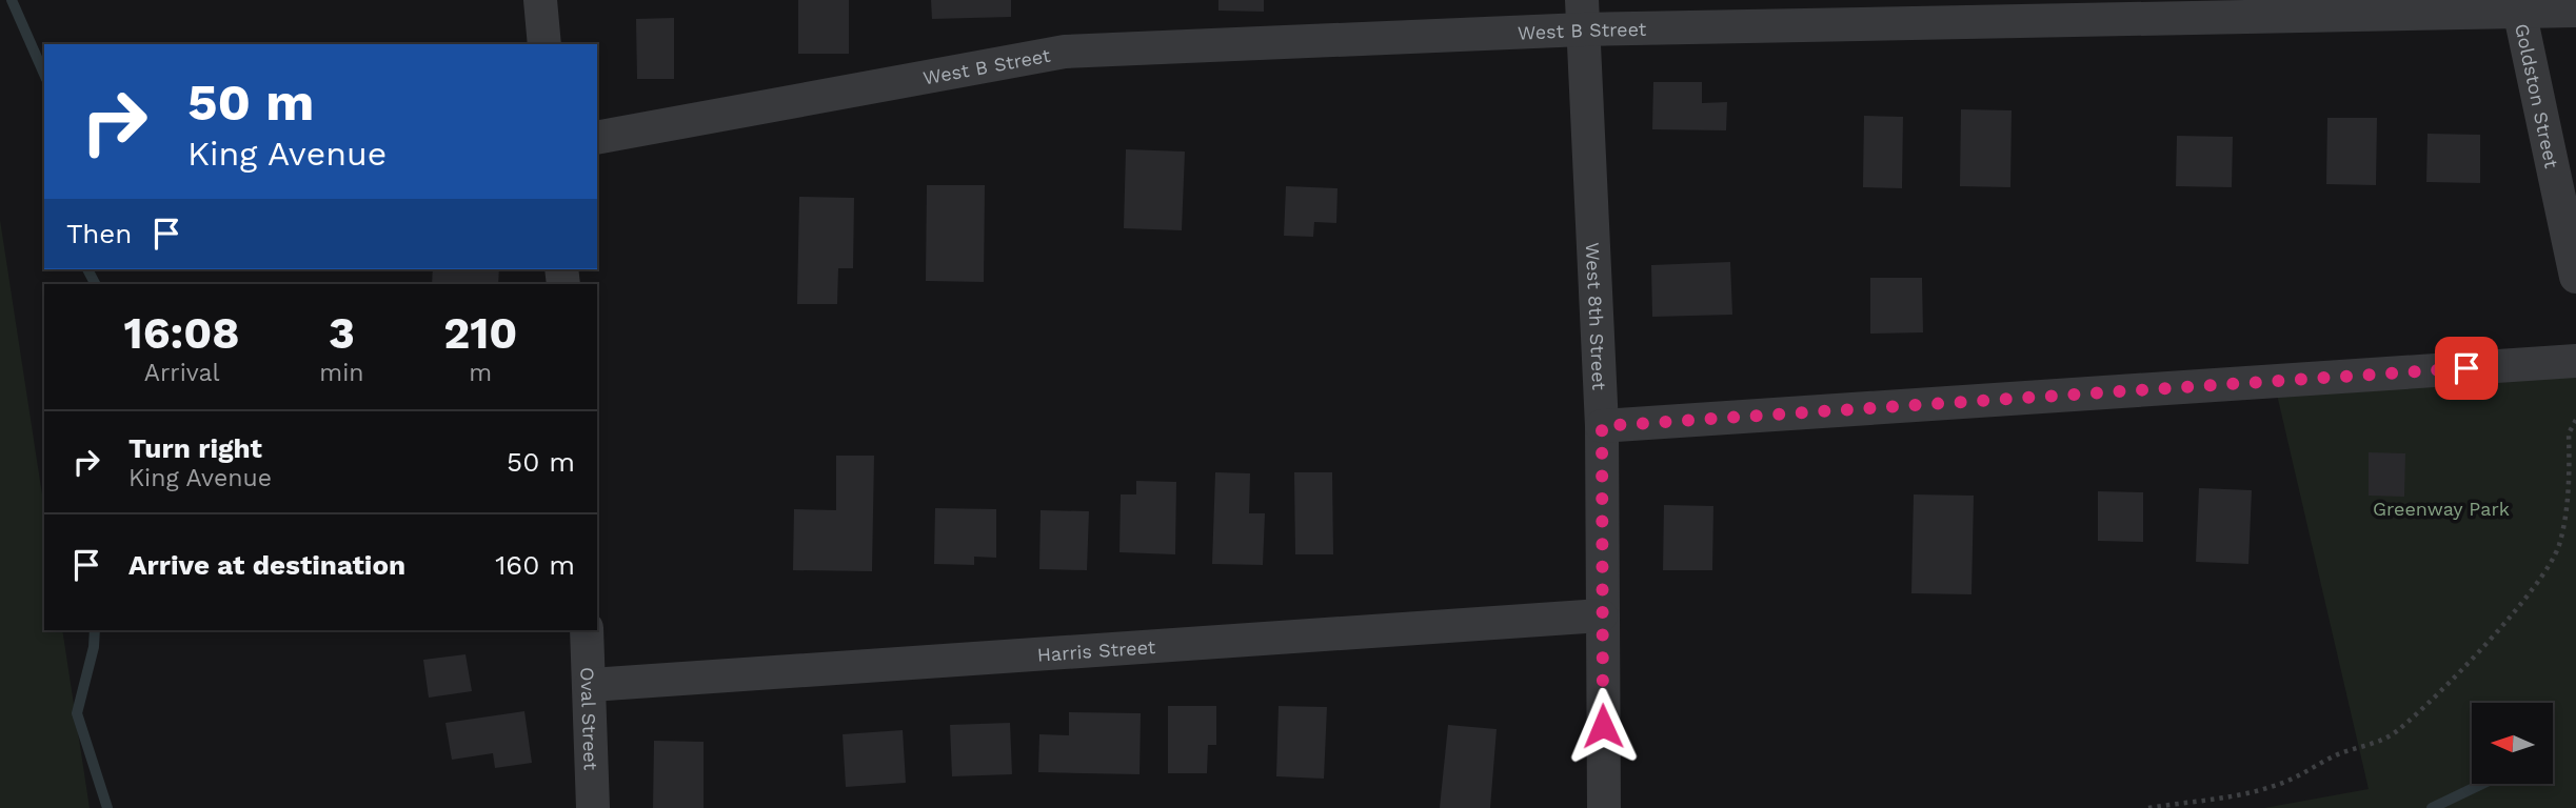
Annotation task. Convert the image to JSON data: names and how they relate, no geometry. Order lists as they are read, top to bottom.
{
  "streets": {
    "street": [
      "West B Street",
      "Goldston Street",
      "West 8th Street",
      "Harris Street",
      "Oval Street"
    ]
  },
  "crossings": [
    ["West B Street", "Goldston Street"],
    ["West B Street", "West 8th Street"],
    ["West 8th Street", "Harris Street"],
    ["Harris Street", "Oval Street"]
  ],
  "parks": ["Greenway Park"],
  "north": "left",
  "page": {
    "turn": ["50 m", "King Avenue"],
    "then": "Then",
    "eta": [
      "16:08",
      "Arrival",
      "3",
      "min",
      "210",
      "m"
    ],
    "list": [
      {
        "name": "Turn right",
        "note": "King Avenue",
        "value": "50 m"
      },
      {
        "name": "Arrive at destination",
        "value": "160 m"
      }
    ]
  }
}
